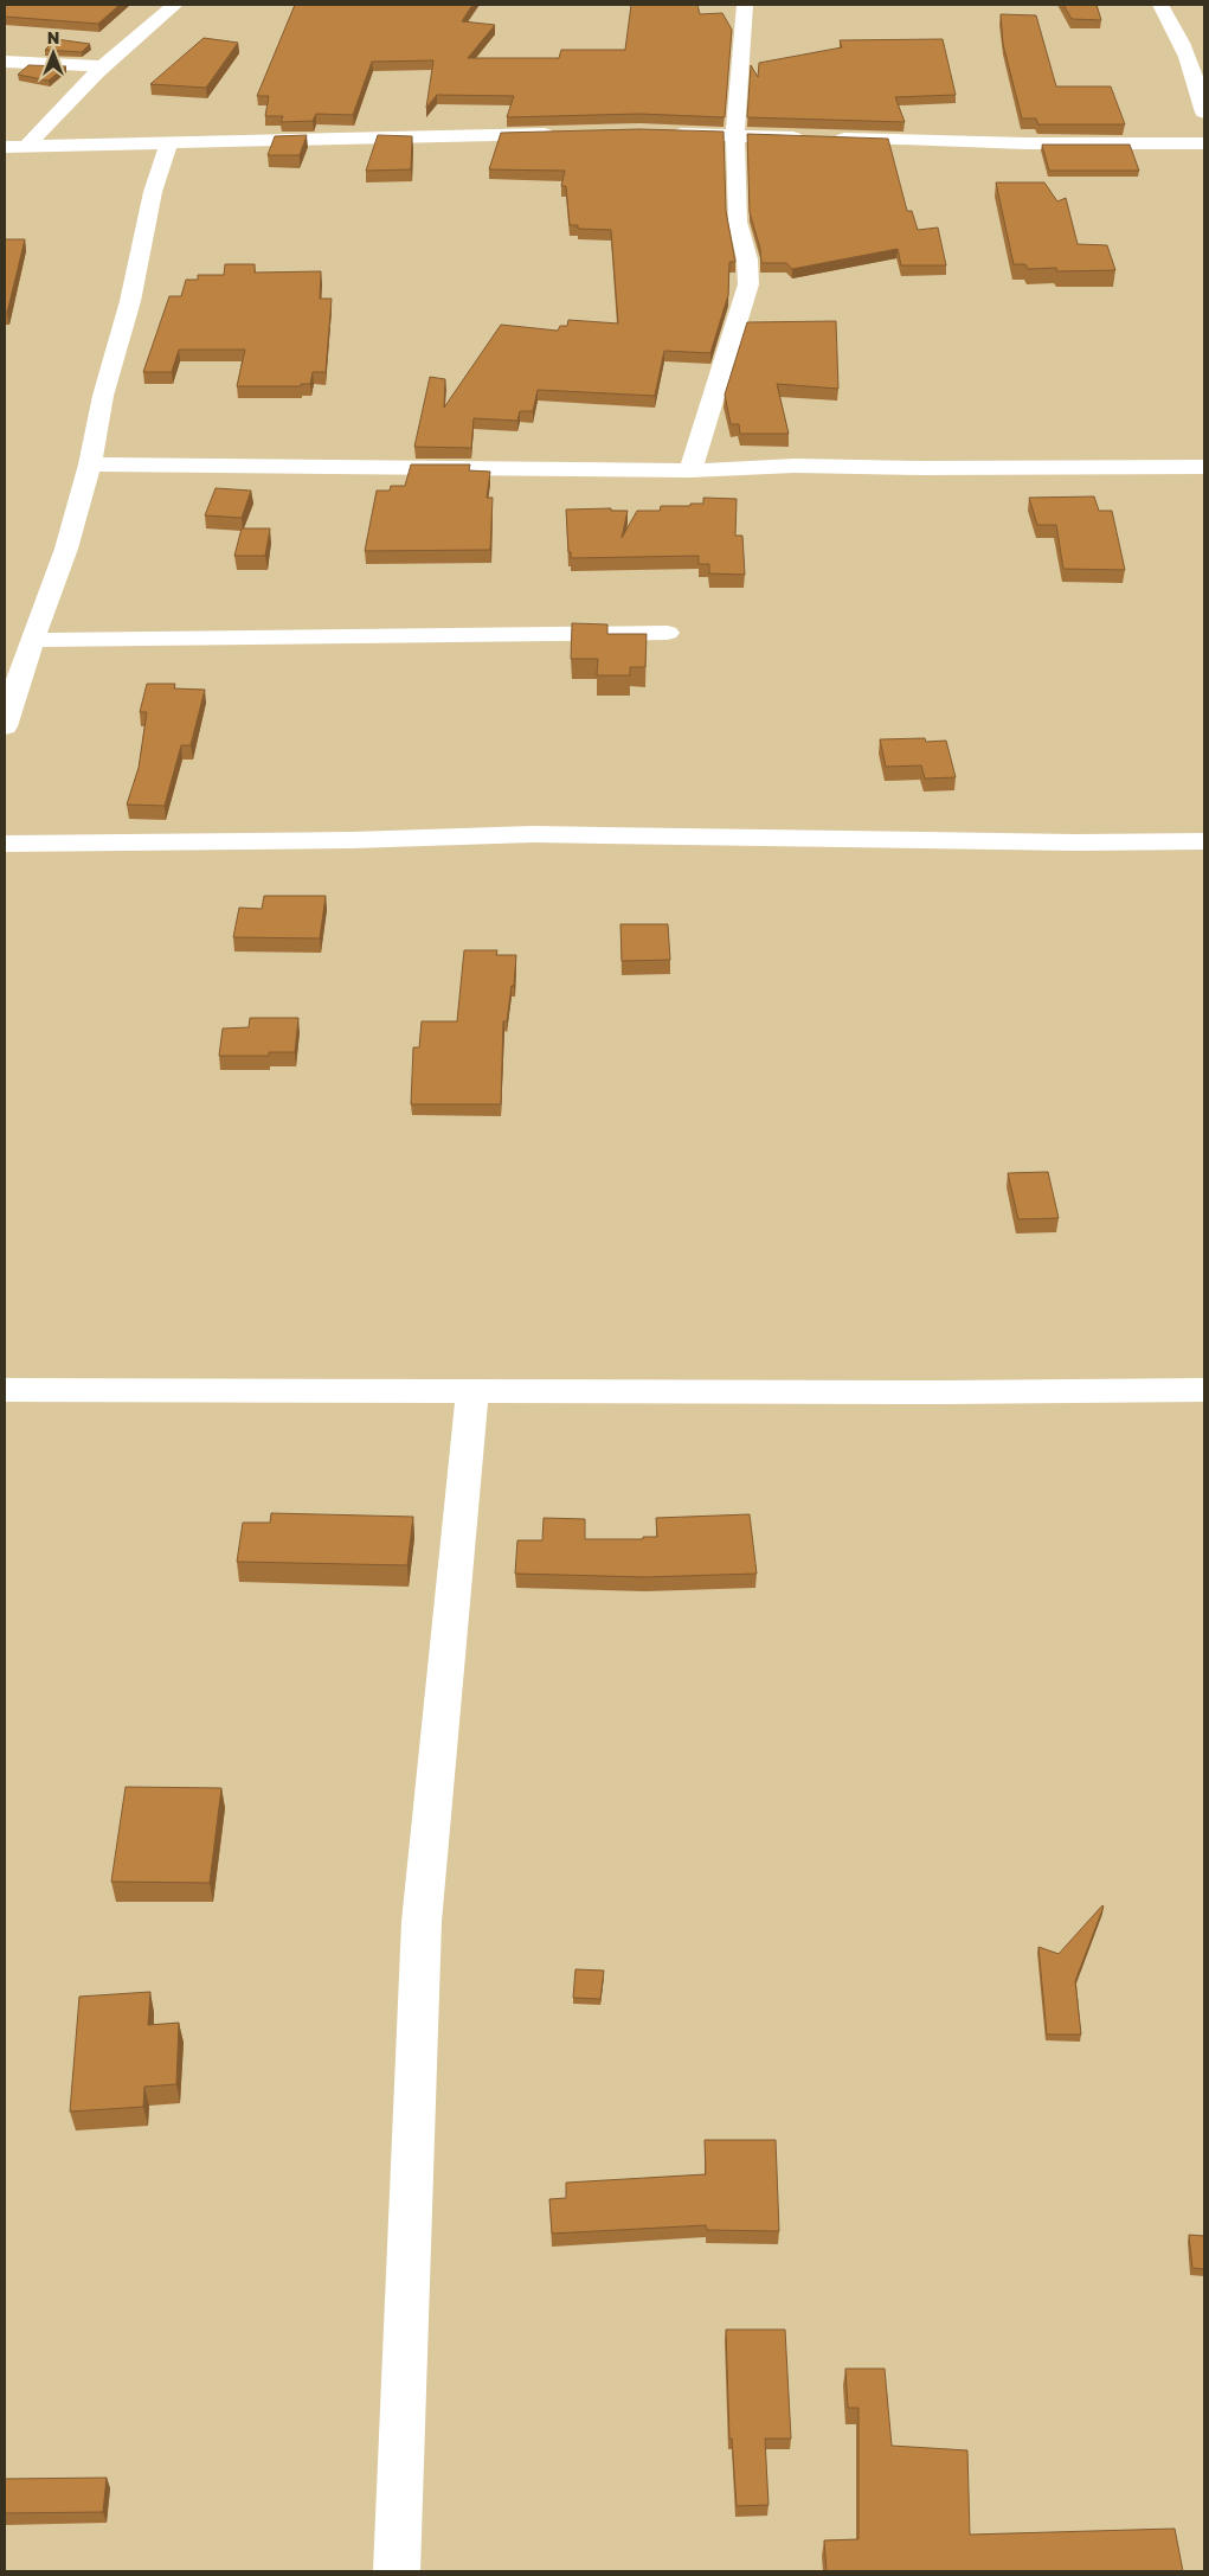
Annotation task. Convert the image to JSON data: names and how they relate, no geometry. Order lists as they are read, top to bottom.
{
  "north": "top"
}
